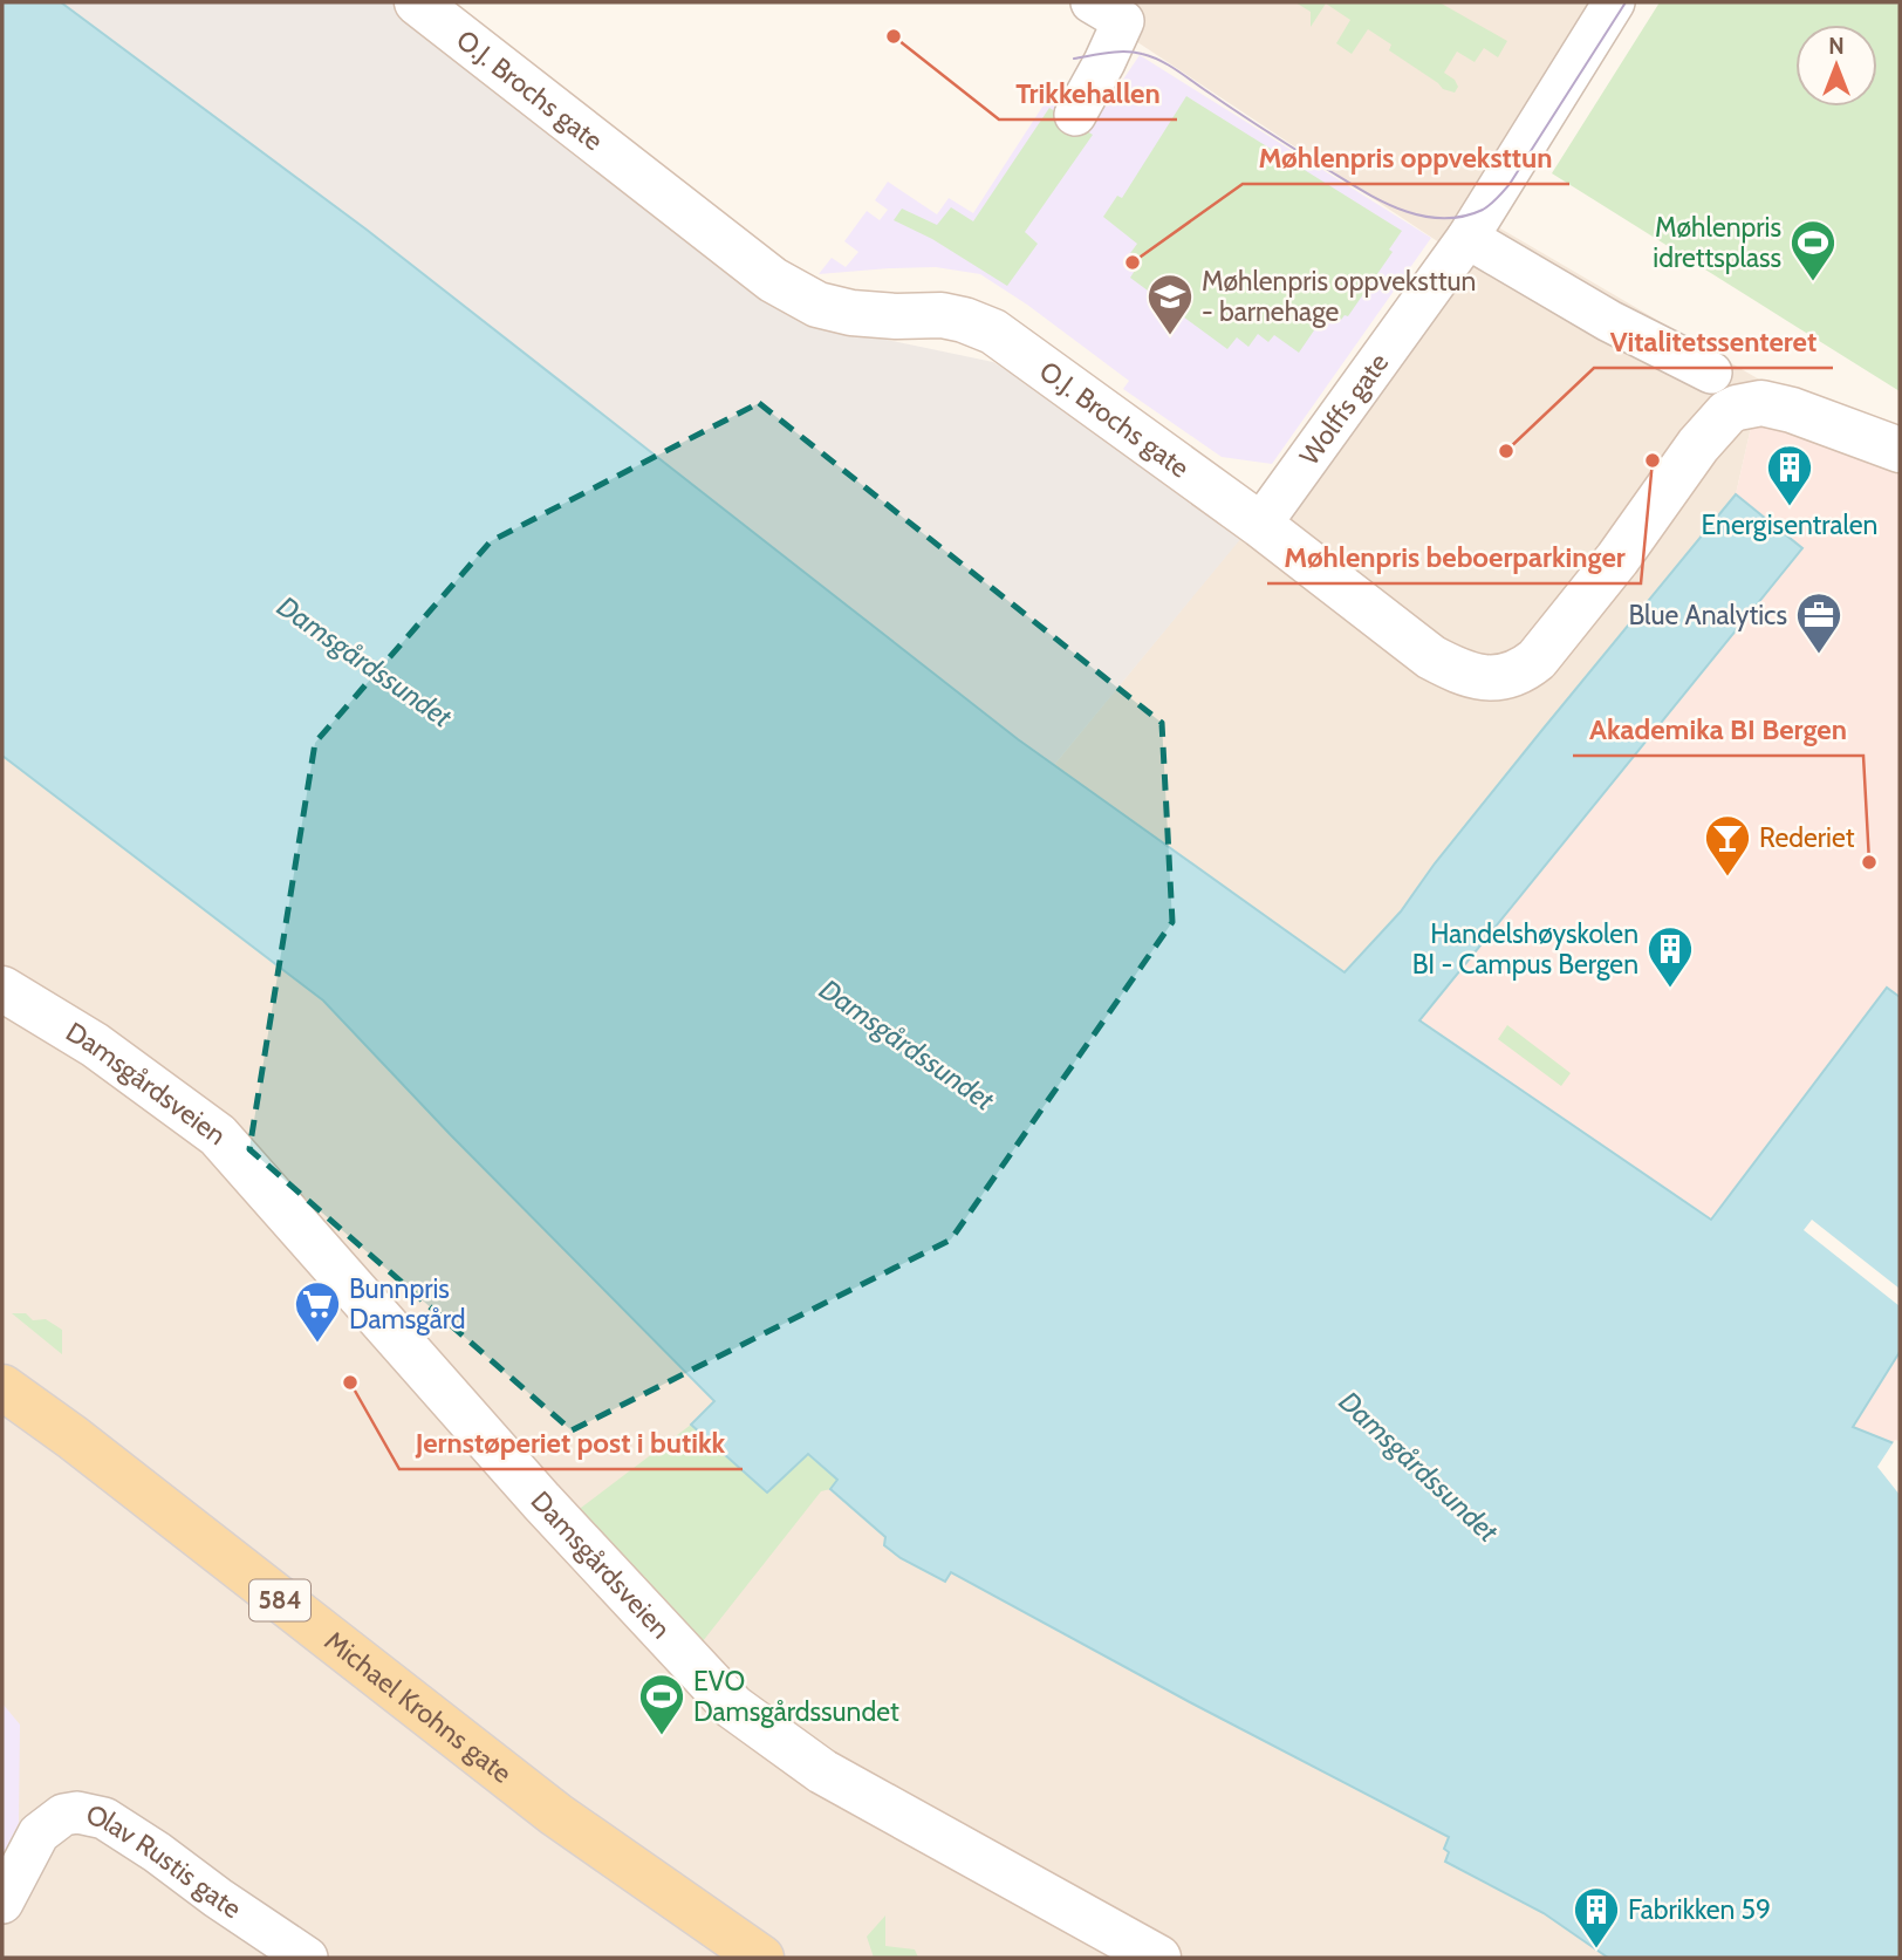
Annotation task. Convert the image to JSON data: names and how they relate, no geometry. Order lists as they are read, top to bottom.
{
  "streets": {
    "main road": [
      "O.J. Brochs gate",
      "Damsgårdsveien",
      "584",
      "Michael Krohns gate"
    ],
    "street": ["Wolffs gate", "Olav Rustis gate"]
  },
  "crossings": [
    ["O.J. Brochs gate", "Wolffs gate"]
  ],
  "water": ["Damsgårdssundet"],
  "places": {
    "other": [
      "Trikkehallen",
      "Møhlenpris oppveksttun",
      "Vitalitetssenteret",
      "Møhlenpris beboerparkinger",
      "Akademika BI Bergen",
      "Jernstøperiet post i butikk"
    ],
    "sports": ["Møhlenpris idrettsplass", "EVO Damsgårdssundet"],
    "school or university": ["Møhlenpris oppveksttun - barnehage"],
    "building": ["Energisentralen", "Handelshøyskolen BI - Campus Bergen", "Fabrikken 59"],
    "office": ["Blue Analytics"],
    "bar": ["Rederiet"],
    "supermarket": ["Bunnpris Damsgård"]
  },
  "north": "top"
}
